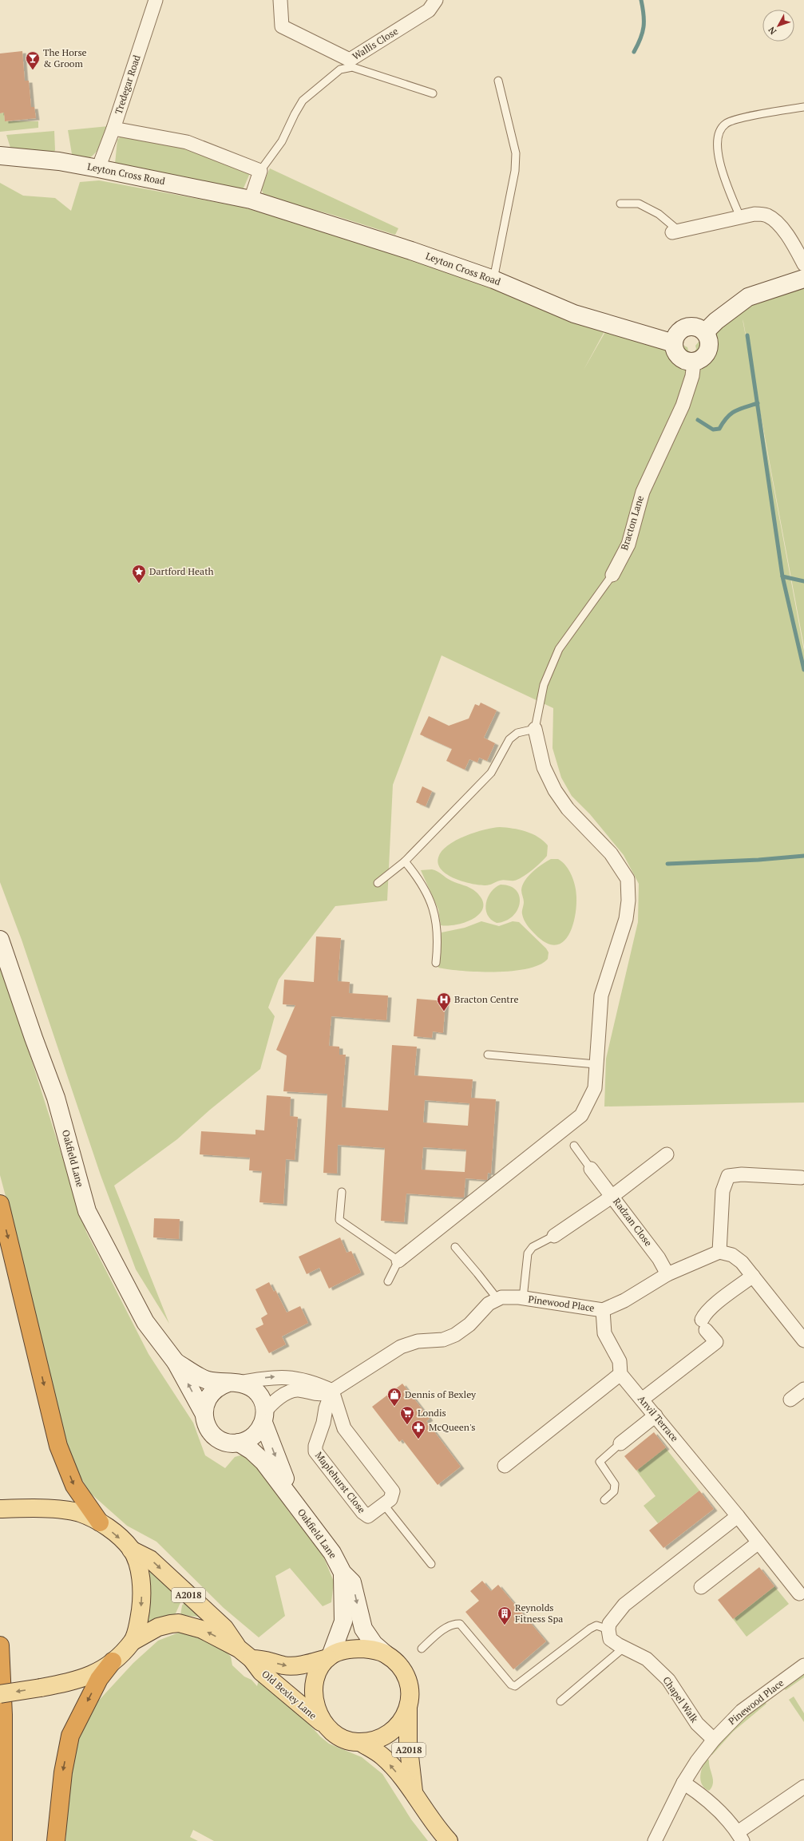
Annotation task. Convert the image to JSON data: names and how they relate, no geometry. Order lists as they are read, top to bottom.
{
  "streets": {
    "main road": ["A2018", "Old Bexley Lane"],
    "street": [
      "Wallis Close",
      "Tredegar Road",
      "Leyton Cross Road",
      "Bracton Lane",
      "Oakfield Lane",
      "Radzan Close",
      "Pinewood Place",
      "Anvil Terrace",
      "Maplehurst Close",
      "Chapel Walk"
    ]
  },
  "crossings": [
    ["Tredegar Road", "Leyton Cross Road"],
    ["Leyton Cross Road", "Bracton Lane"],
    ["Oakfield Lane", "A2018"],
    ["Oakfield Lane", "Old Bexley Lane"],
    ["Radzan Close", "Pinewood Place"],
    ["Pinewood Place", "Chapel Walk"],
    ["A2018", "Old Bexley Lane"]
  ],
  "places": {
    "bar": ["The Horse & Groom"],
    "place": ["Dartford Heath"],
    "hospital": ["Bracton Centre"],
    "shop": ["Dennis of Bexley"],
    "supermarket": ["Londis"],
    "pharmacy": ["McQueen's"],
    "building": ["Reynolds Fitness Spa"]
  },
  "north": "bottom left"
}
